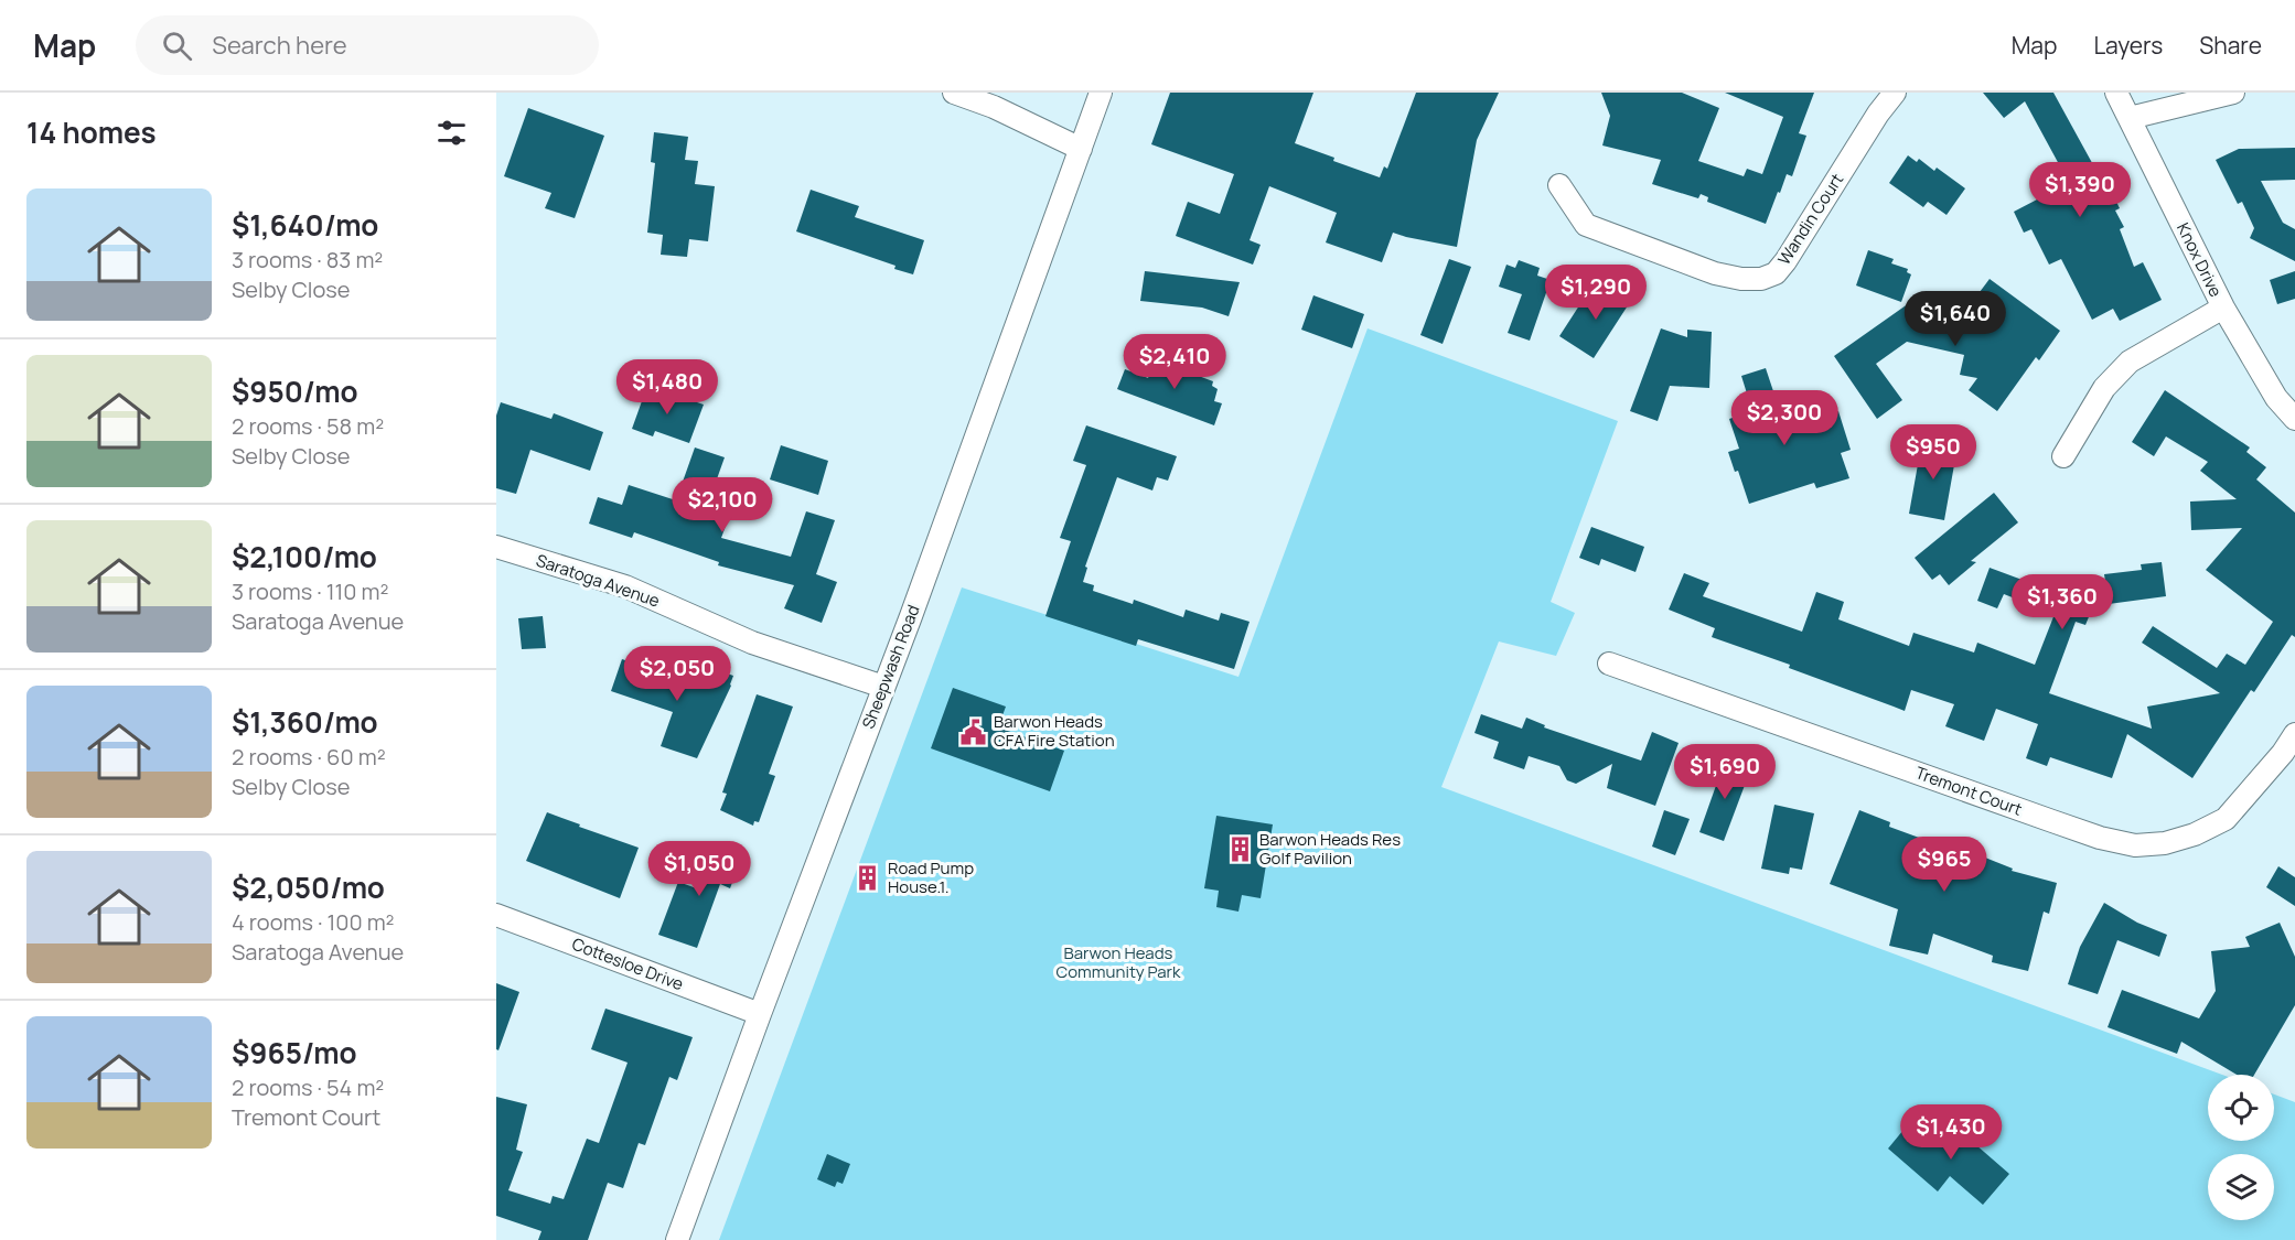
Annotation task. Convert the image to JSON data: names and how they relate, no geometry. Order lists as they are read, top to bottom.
{
  "streets": {
    "street": [
      "Wandin Court",
      "Knox Drive",
      "Saratoga Avenue",
      "Sheepwash Road",
      "Tremont Court",
      "Cottesloe Drive"
    ]
  },
  "crossings": [
    ["Saratoga Avenue", "Sheepwash Road"],
    ["Sheepwash Road", "Cottesloe Drive"]
  ],
  "parks": ["Barwon Heads Community Park"],
  "places": {
    "public building": ["Barwon Heads CFA Fire Station"],
    "building": ["Barwon Heads Res Golf Pavilion", "Road Pump House.1."]
  },
  "page": {
    "header": "Map",
    "search": "Search here",
    "nav": ["Map", "Layers", "Share"],
    "heading": "14 homes",
    "price": [
      "$1,390",
      "$1,290",
      "$1,640",
      "$2,410",
      "$1,480",
      "$2,300",
      "$950",
      "$2,100",
      "$1,360",
      "$2,050",
      "$1,690",
      "$965",
      "$1,050",
      "$1,430"
    ],
    "list": [
      {
        "name": "$1,640/mo",
        "note": "3 rooms · 83 m² · Selby Close"
      },
      {
        "name": "$950/mo",
        "note": "2 rooms · 58 m² · Selby Close"
      },
      {
        "name": "$2,100/mo",
        "note": "3 rooms · 110 m² · Saratoga Avenue"
      },
      {
        "name": "$1,360/mo",
        "note": "2 rooms · 60 m² · Selby Close"
      },
      {
        "name": "$2,050/mo",
        "note": "4 rooms · 100 m² · Saratoga Avenue"
      },
      {
        "name": "$965/mo",
        "note": "2 rooms · 54 m² · Tremont Court"
      }
    ]
  }
}
